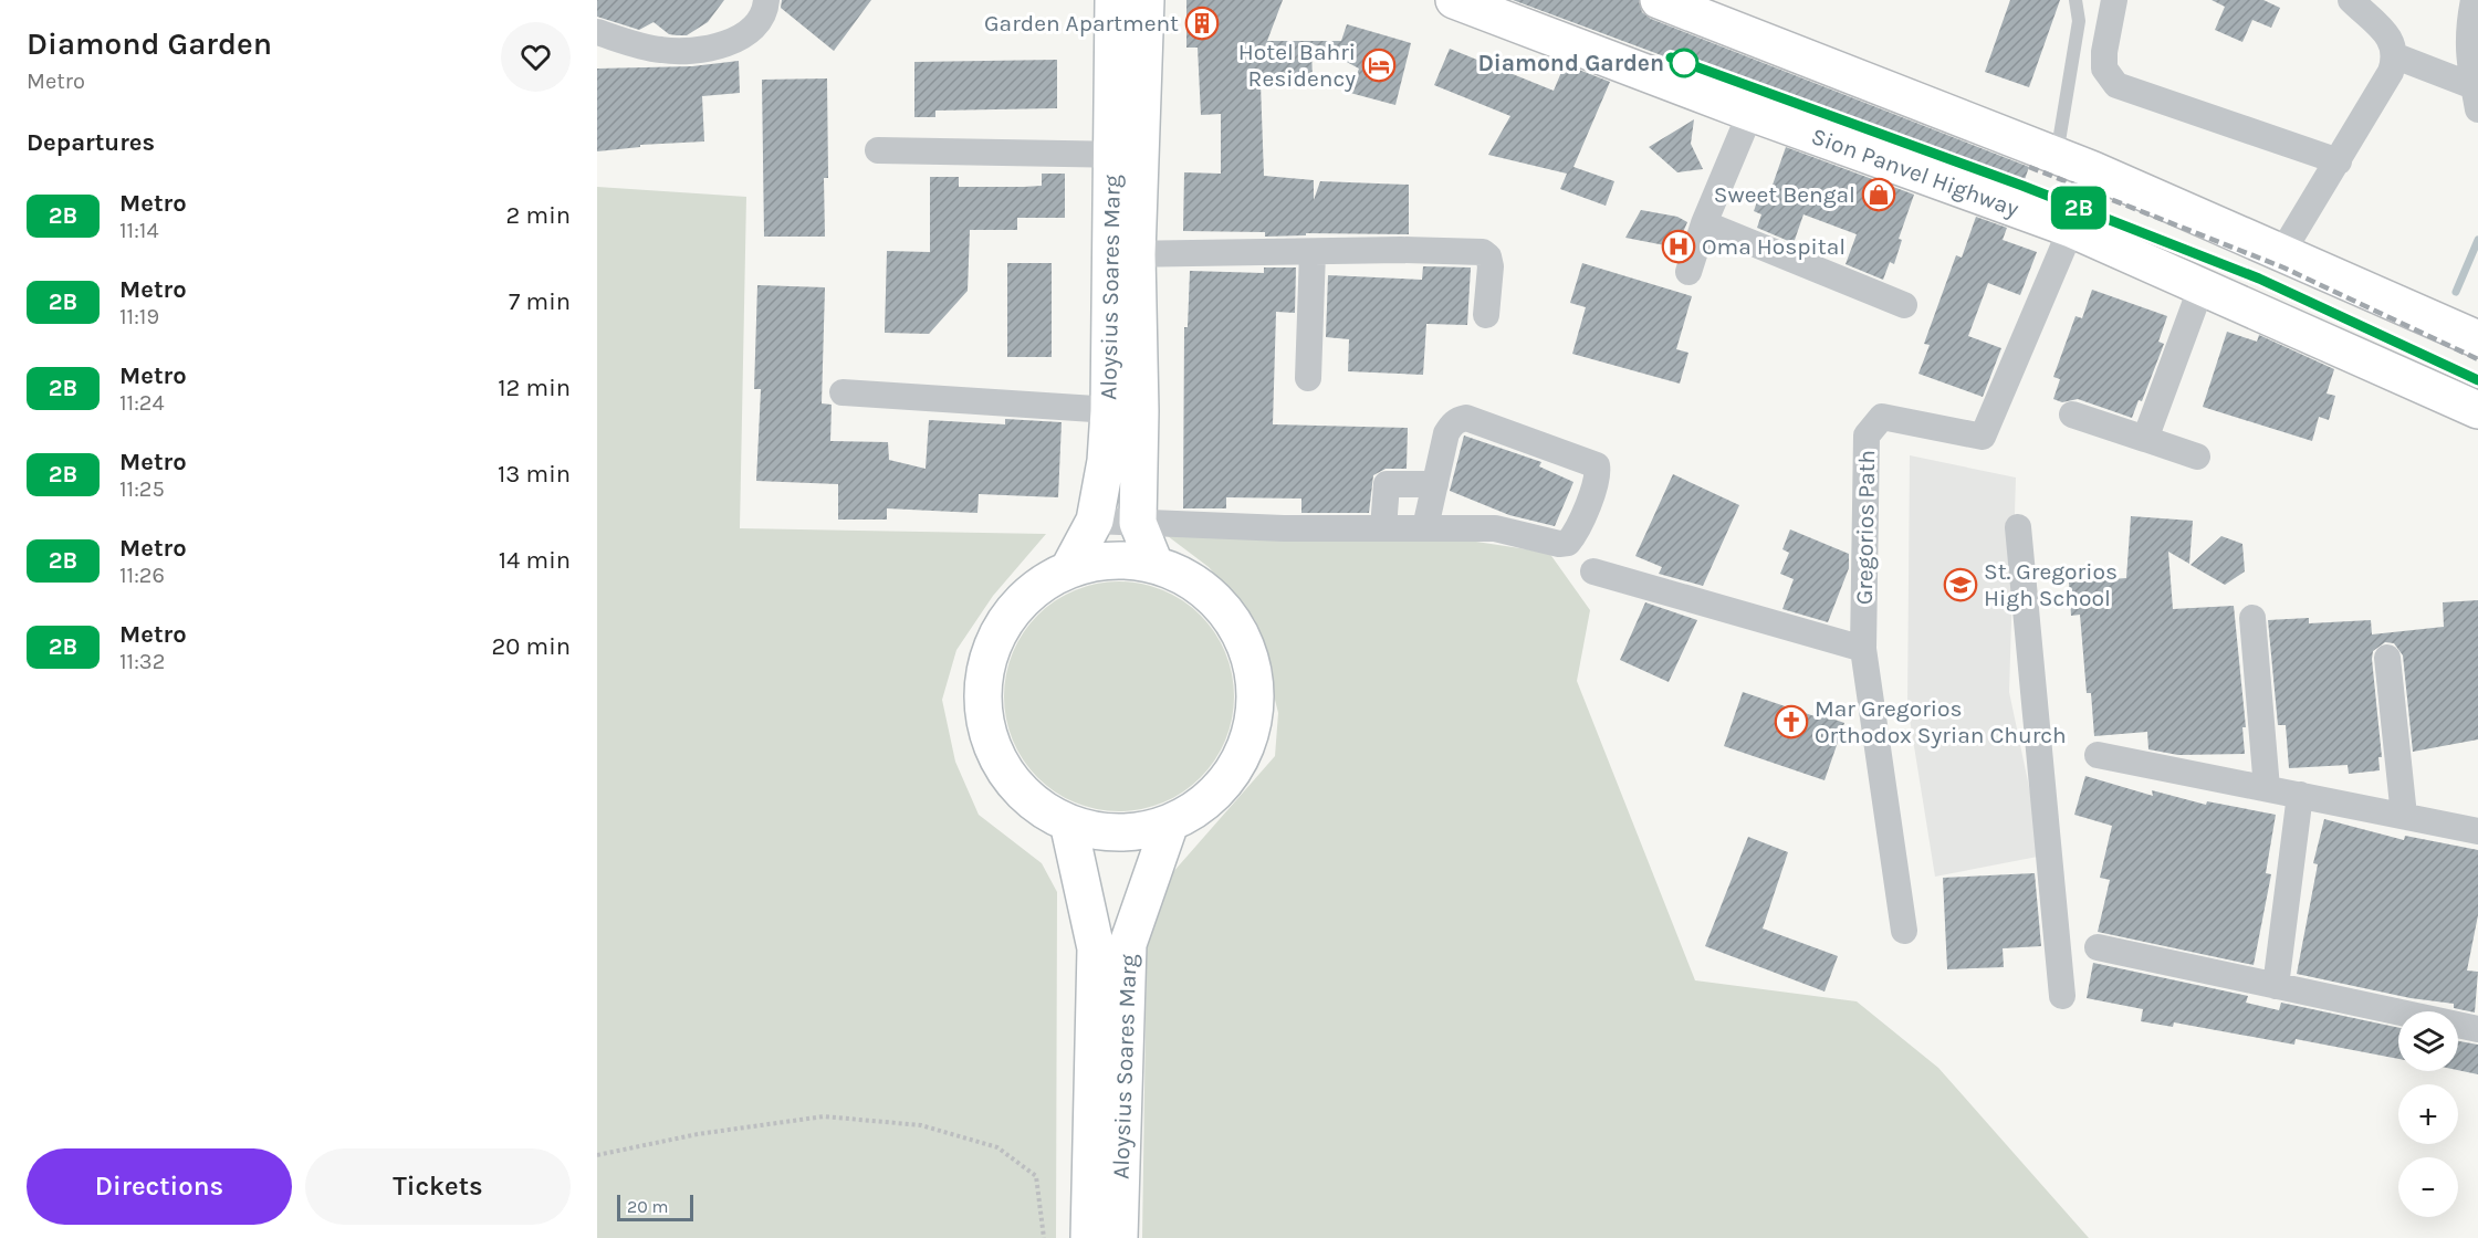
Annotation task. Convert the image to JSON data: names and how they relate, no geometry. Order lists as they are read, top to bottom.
{
  "streets": {
    "main road": ["Sion Panvel Highway", "Aloysius Soares Marg"],
    "street": ["Gregorios Path"]
  },
  "crossings": [
    ["Sion Panvel Highway", "Gregorios Path"]
  ],
  "places": {
    "building": ["Garden Apartment"],
    "other": ["Diamond Garden"],
    "hotel": ["Hotel Bahri Residency"],
    "shop": ["Sweet Bengal"],
    "hospital": ["Oma Hospital"],
    "school or university": ["St. Gregorios High School"],
    "church": ["Mar Gregorios Orthodox Syrian Church"]
  },
  "lines": ["metro line 2B"],
  "scale_bar": "20 m",
  "page": {
    "heading": [
      ["Diamond Garden", "Metro"],
      "Departures"
    ],
    "on_map": "2B",
    "list": [
      {
        "mark": "2B",
        "name": "Metro",
        "note": "11:14",
        "value": "2 min"
      },
      {
        "mark": "2B",
        "name": "Metro",
        "note": "11:19",
        "value": "7 min"
      },
      {
        "mark": "2B",
        "name": "Metro",
        "note": "11:24",
        "value": "12 min"
      },
      {
        "mark": "2B",
        "name": "Metro",
        "note": "11:25",
        "value": "13 min"
      },
      {
        "mark": "2B",
        "name": "Metro",
        "note": "11:26",
        "value": "14 min"
      },
      {
        "mark": "2B",
        "name": "Metro",
        "note": "11:32",
        "value": "20 min"
      }
    ],
    "map_buttons": ["+", "−"],
    "buttons": ["Directions", "Tickets"],
    "scale": "20 m"
  }
}
